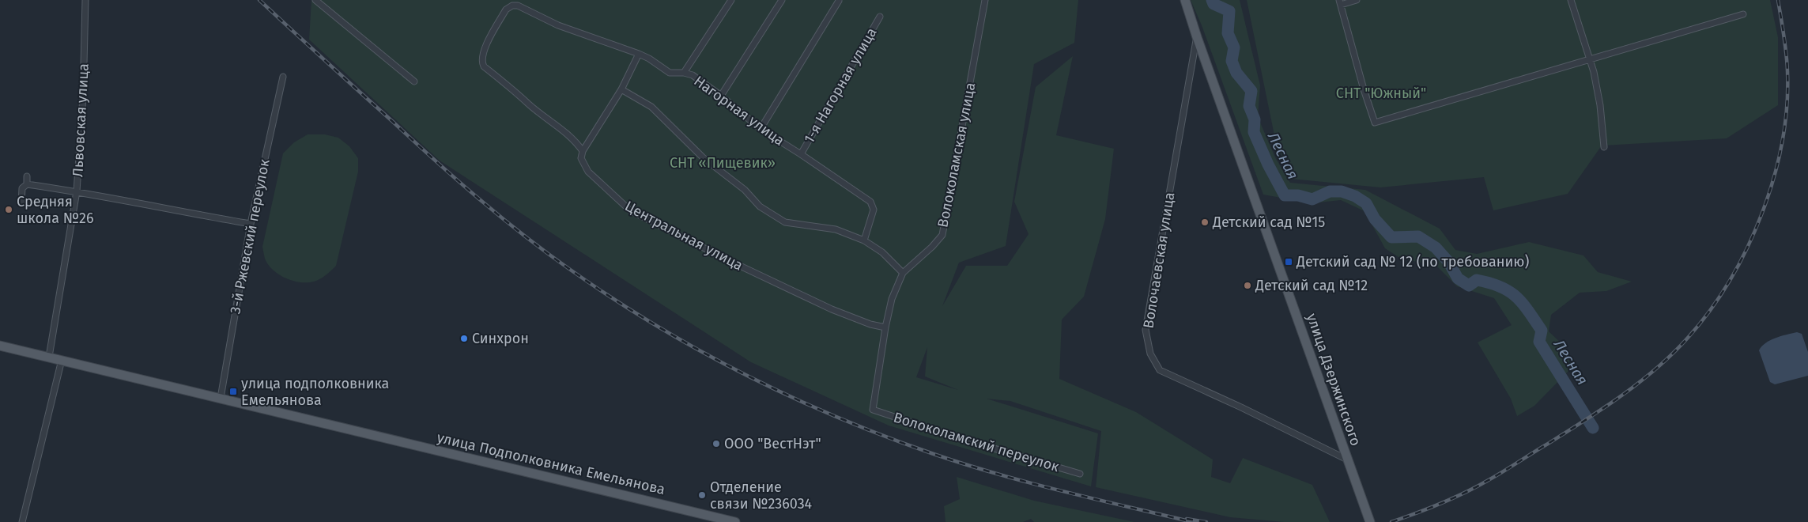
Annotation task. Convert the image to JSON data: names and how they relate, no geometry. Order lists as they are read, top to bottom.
{
  "streets": {
    "main road": ["улица Дзержинского", "улица Подполковника Емельянова"],
    "street": [
      "1-я Нагорная улица",
      "Нагорная улица",
      "Львовская улица",
      "Волоколамская улица",
      "Центральная улица",
      "3-й Ржевский переулок",
      "Волочаевская улица",
      "Волоколамский переулок"
    ]
  },
  "crossings": [
    ["1-я Нагорная улица", "Нагорная улица"],
    ["Нагорная улица", "Центральная улица"],
    ["Волоколамская улица", "Центральная улица"],
    ["Волоколамская улица", "Волоколамский переулок"],
    ["3-й Ржевский переулок", "улица Подполковника Емельянова"],
    ["Волочаевская улица", "улица Дзержинского"]
  ],
  "water": ["Лесная"],
  "parks": ["СНТ \"Южный\"", "СНТ «Пищевик»"],
  "places": {
    "other": [
      "Средняя школа №26",
      "Детский сад №15",
      "Детский сад №12",
      "Синхрон",
      "ООО \"ВестНэт\"",
      "Отделение связи №236034"
    ],
    "transit": ["Детский сад № 12 (по требованию)", "улица подполковника Емельянова"]
  }
}
